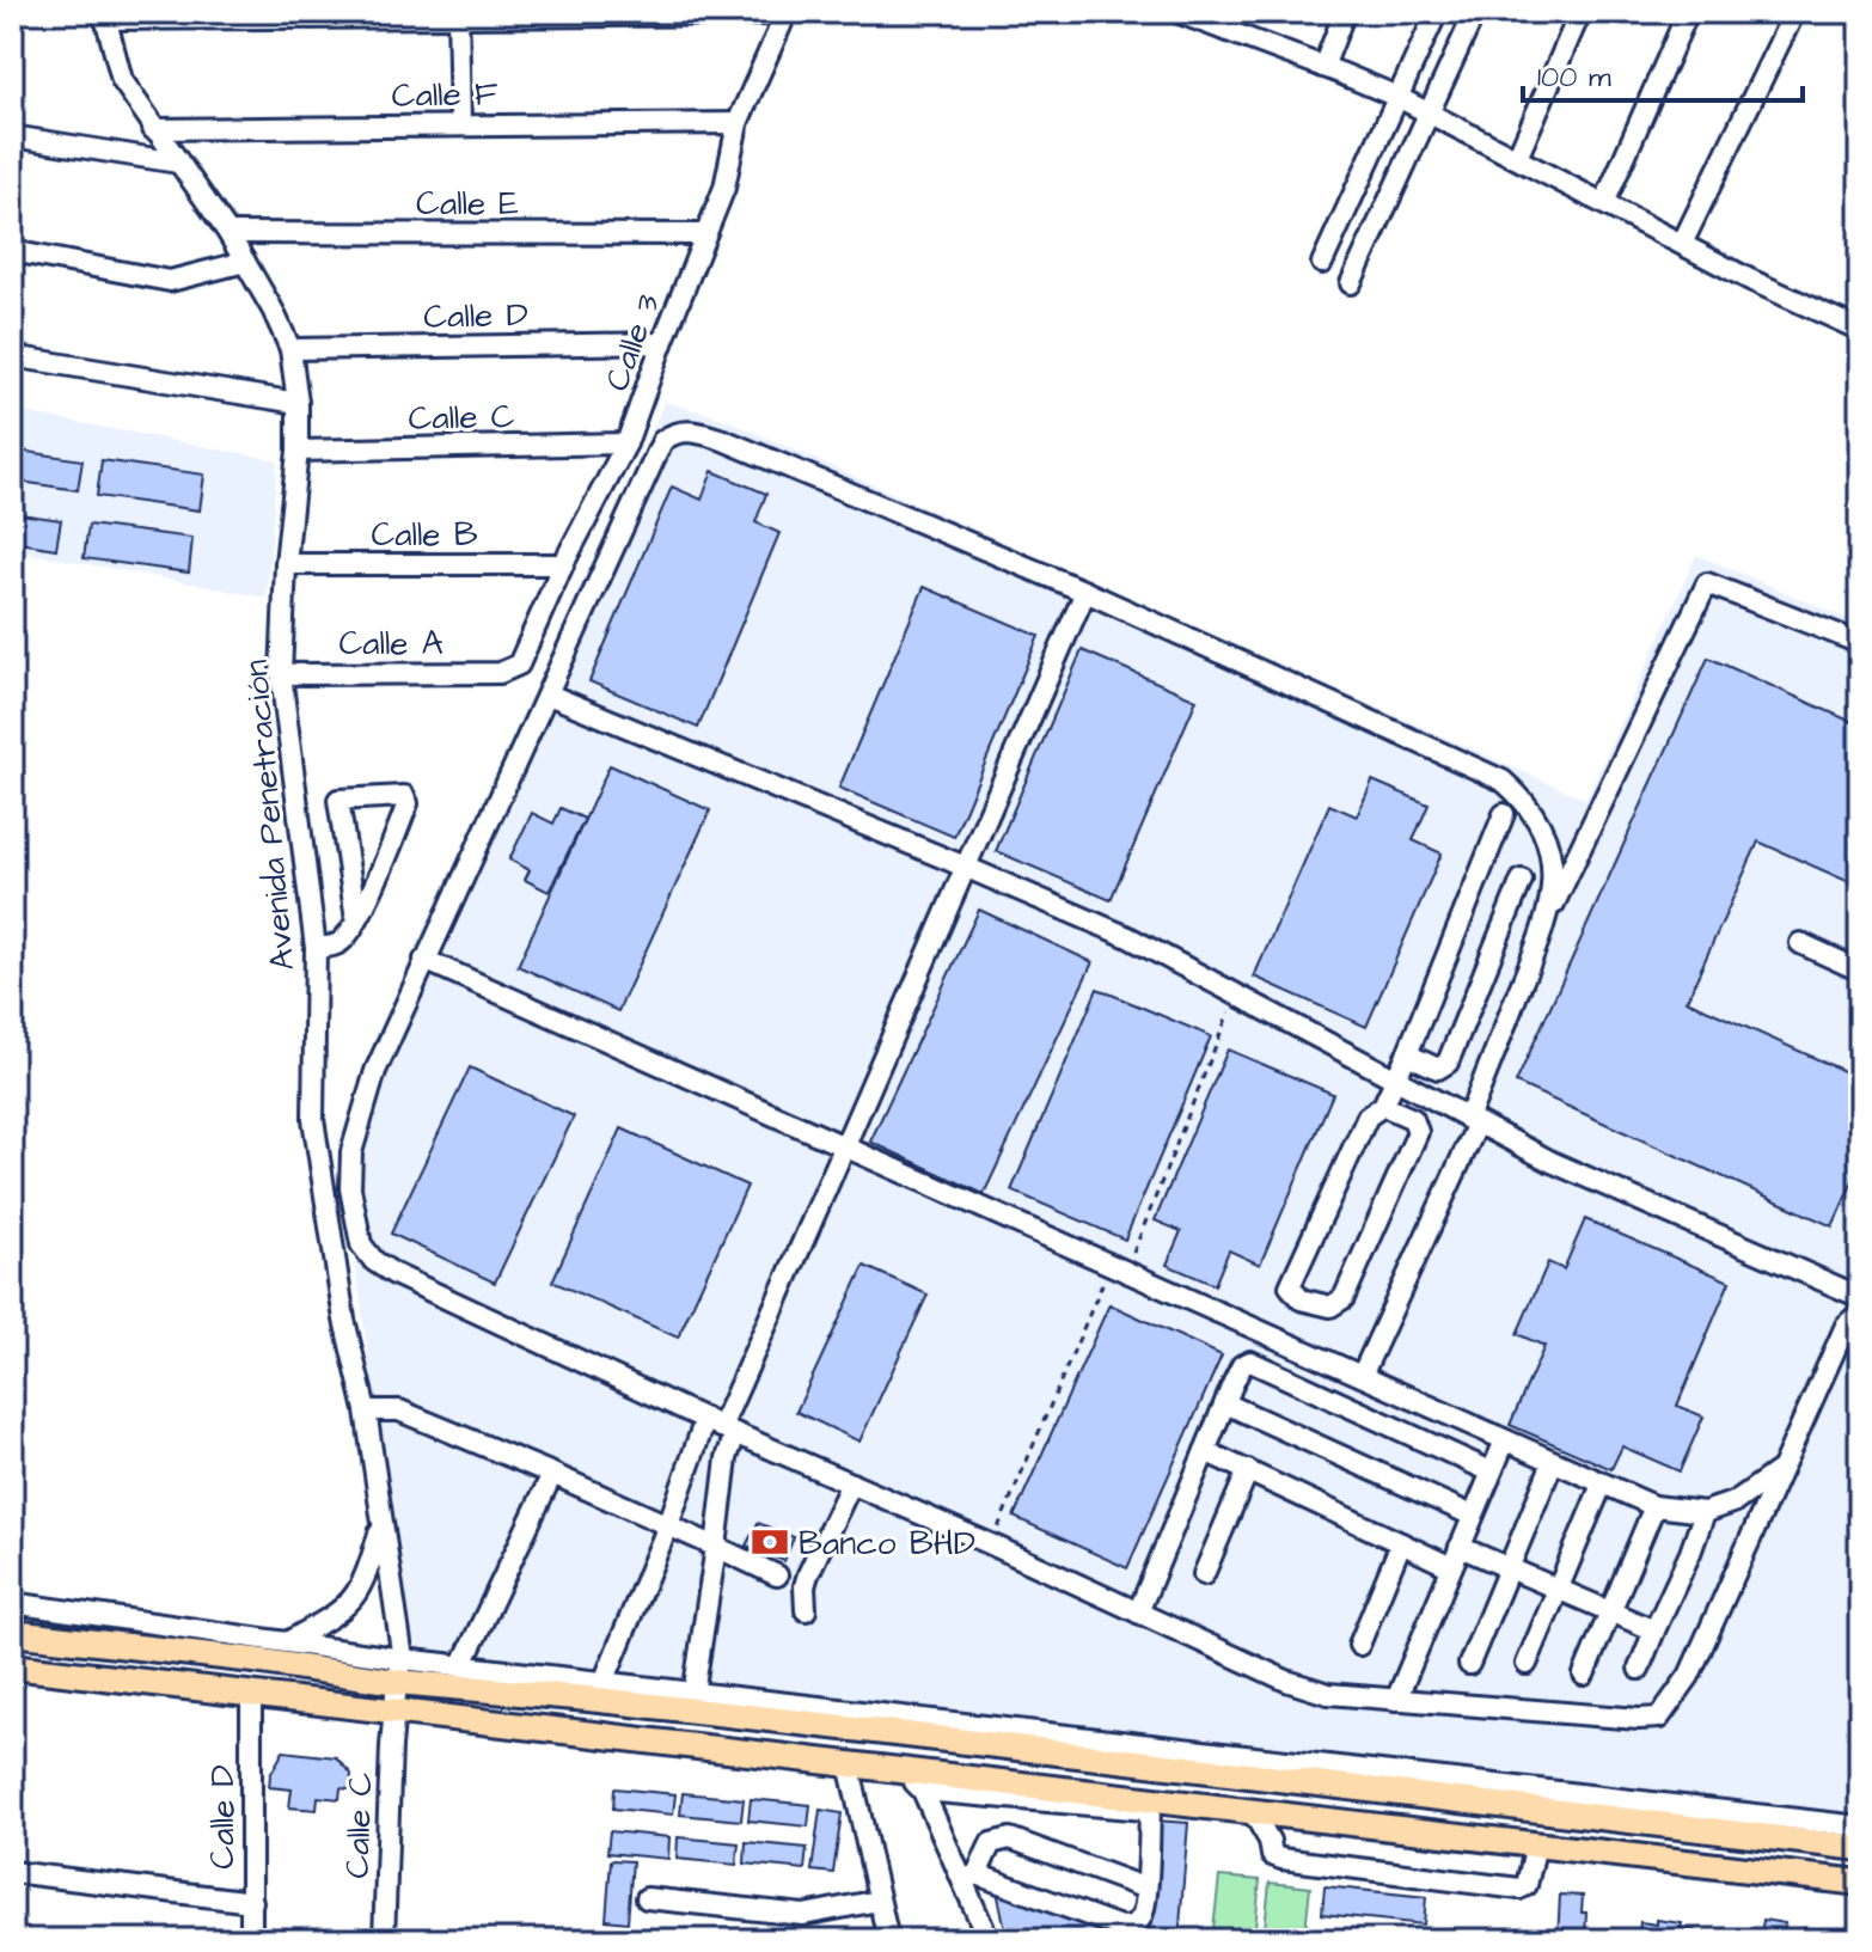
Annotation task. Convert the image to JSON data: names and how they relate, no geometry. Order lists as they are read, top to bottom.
{
  "streets": {
    "street": [
      "Calle F",
      "Calle E",
      "Calle D",
      "Calle 3",
      "Calle C",
      "Calle B",
      "Calle A",
      "Avenida Penetración"
    ]
  },
  "crossings": [
    ["Calle F", "Calle 3"],
    ["Calle F", "Avenida Penetración"],
    ["Calle E", "Calle 3"],
    ["Calle E", "Avenida Penetración"],
    ["Calle D", "Calle 3"],
    ["Calle D", "Avenida Penetración"],
    ["Calle 3", "Calle C"],
    ["Calle 3", "Calle B"],
    ["Calle 3", "Calle A"],
    ["Calle C", "Avenida Penetración"],
    ["Calle B", "Avenida Penetración"],
    ["Calle A", "Avenida Penetración"]
  ],
  "places": {
    "bank": ["Banco BHD"]
  },
  "scale_bar": "100 m"
}
